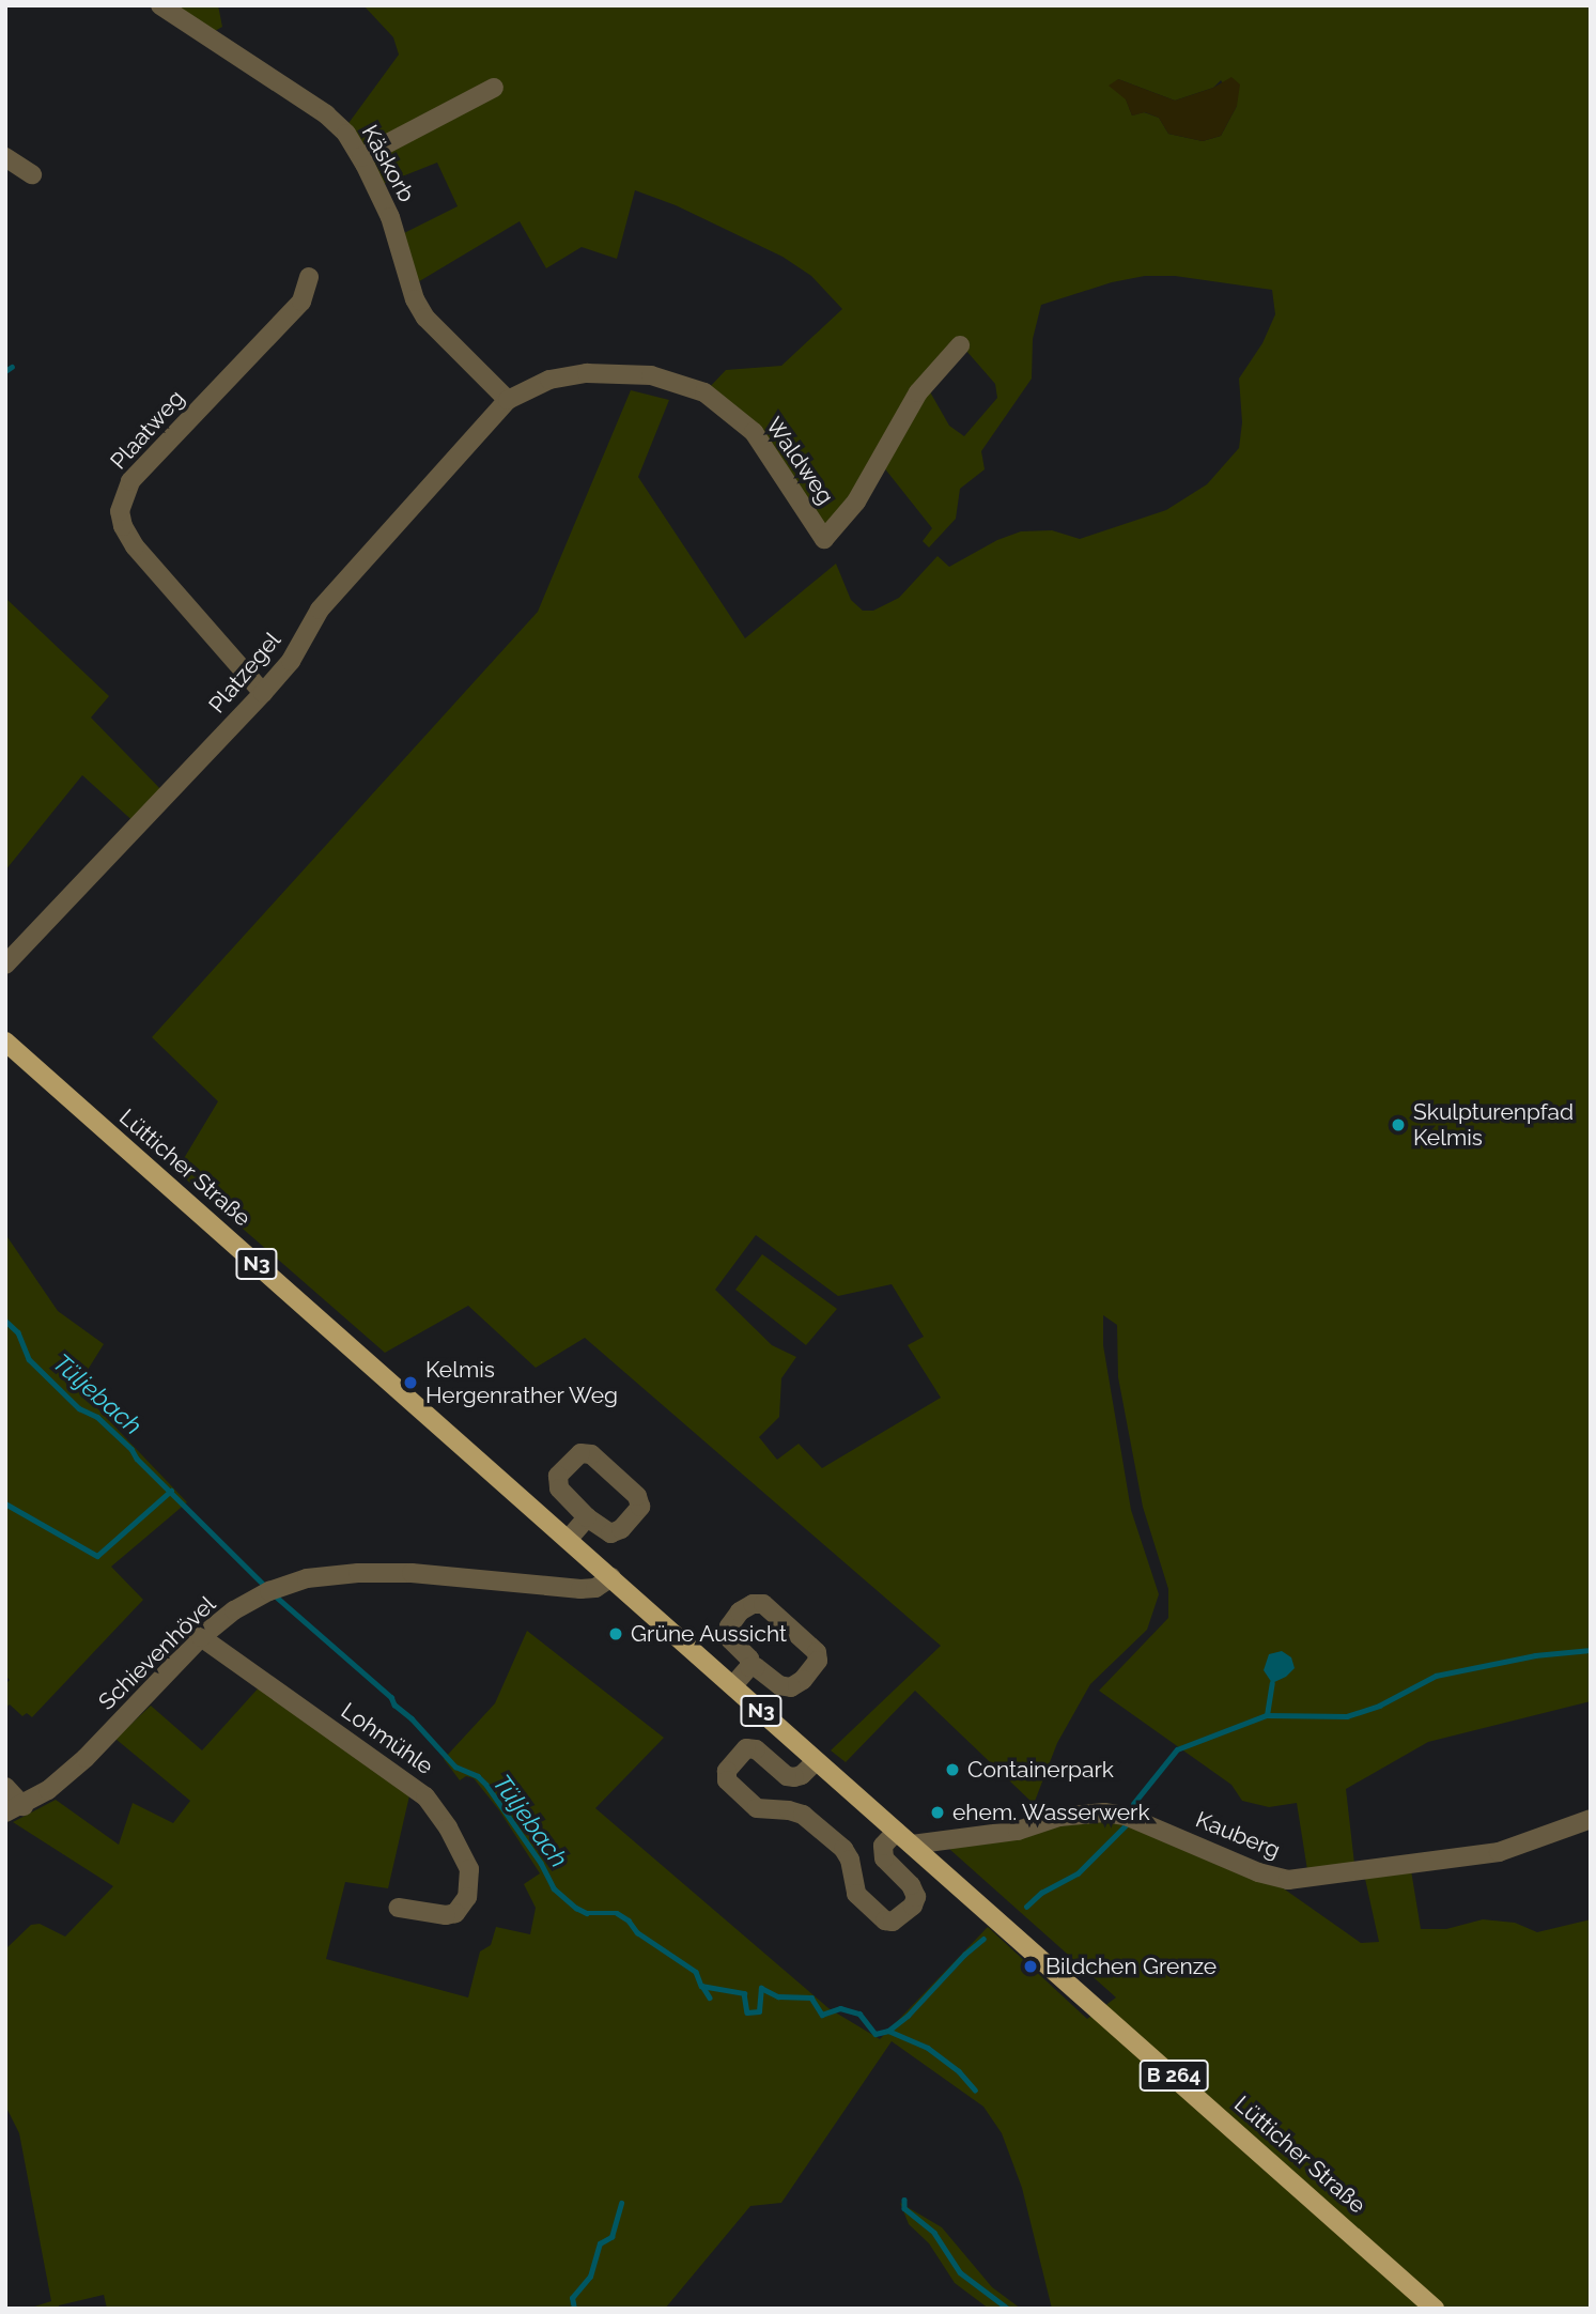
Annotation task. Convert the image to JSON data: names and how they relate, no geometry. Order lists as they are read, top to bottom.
{
  "streets": {
    "main road": ["Lütticher Straße", "N3", "B 264"],
    "street": [
      "Käskorb",
      "Plaatweg",
      "Waldweg",
      "Platzegel",
      "Schievenhövel",
      "Lohmühle",
      "Kauberg"
    ]
  },
  "crossings": [
    ["Käskorb", "Waldweg"],
    ["Käskorb", "Platzegel"],
    ["Plaatweg", "Platzegel"],
    ["Waldweg", "Platzegel"],
    ["Lütticher Straße", "Schievenhövel"],
    ["Lütticher Straße", "Kauberg"],
    ["Schievenhövel", "Lohmühle"]
  ],
  "water": ["Tüljebach"],
  "places": [
    "Skulpturenpfad Kelmis",
    "Kelmis Hergenrather Weg",
    "Grüne Aussicht",
    "Containerpark",
    "ehem. Wasserwerk",
    "Bildchen Grenze"
  ]
}
